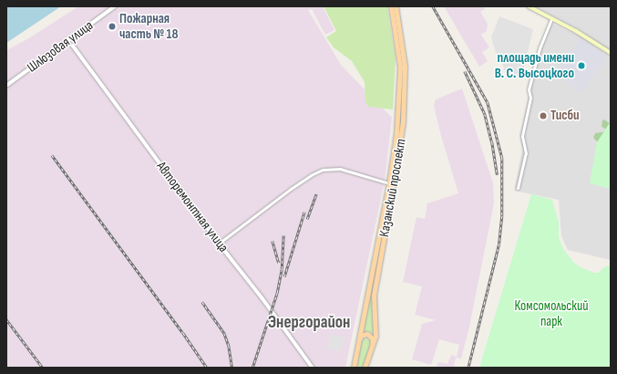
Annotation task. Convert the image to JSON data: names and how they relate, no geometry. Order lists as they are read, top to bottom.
{
  "streets": {
    "main road": ["Казанский проспект"],
    "street": ["Шлюзовая улица", "Авторемонтная улица"]
  },
  "districts": ["Энергорайон"],
  "parks": ["Комсомольский парк"],
  "places": ["Пожарная часть № 18", "площадь имени В. С. Высоцкого", "Тисби"]
}
